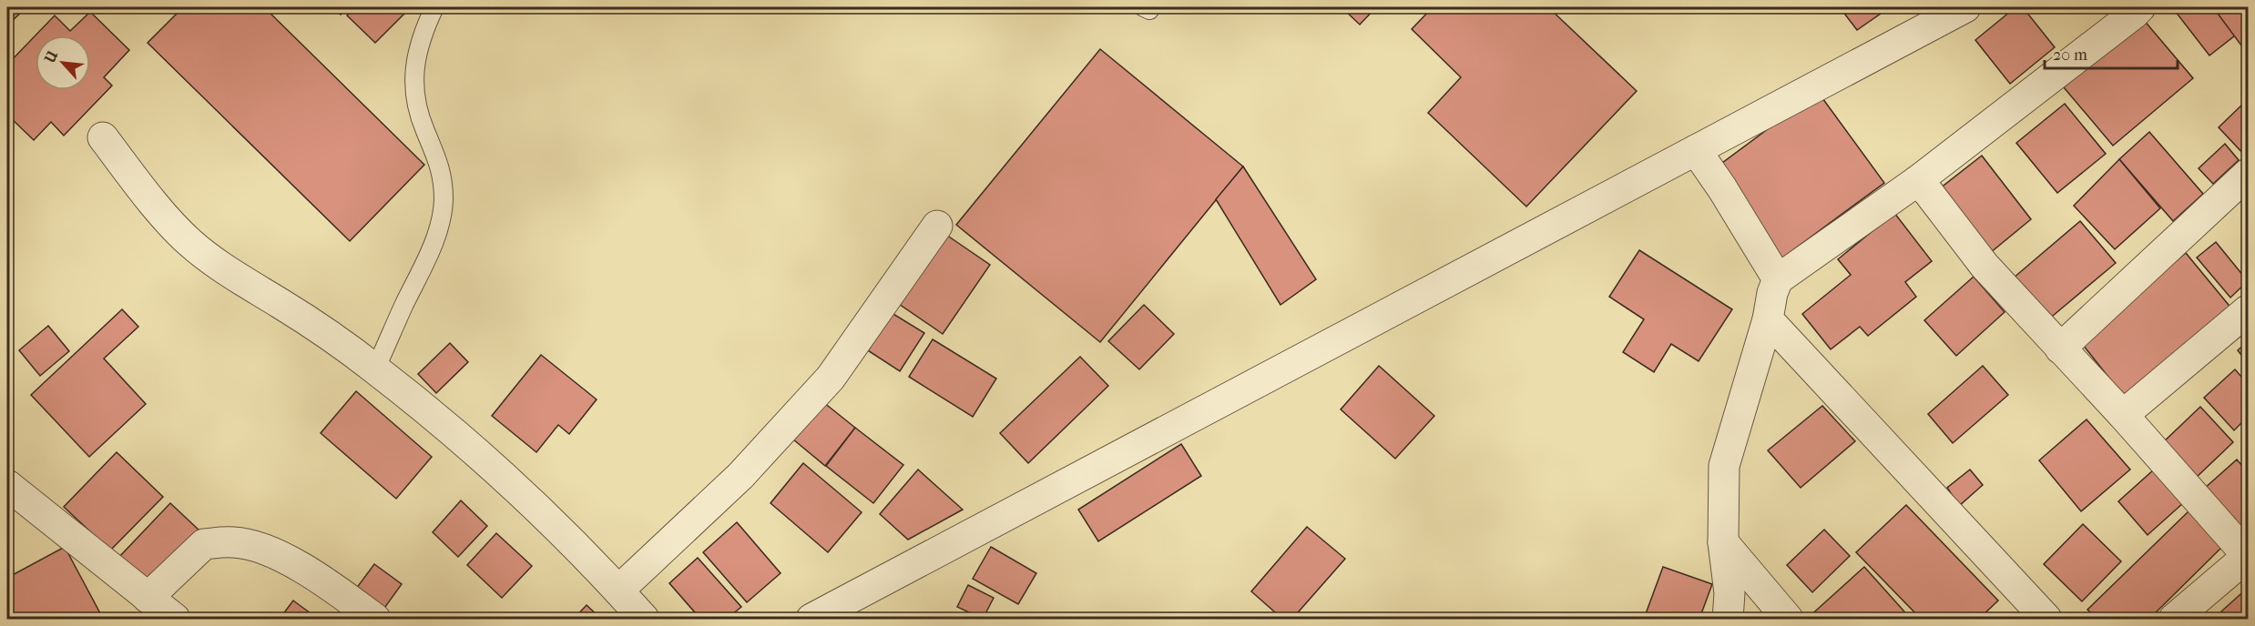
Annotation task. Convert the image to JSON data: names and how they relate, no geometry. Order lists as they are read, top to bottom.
{
  "scale_bar": "20 m",
  "north": "top left"
}
